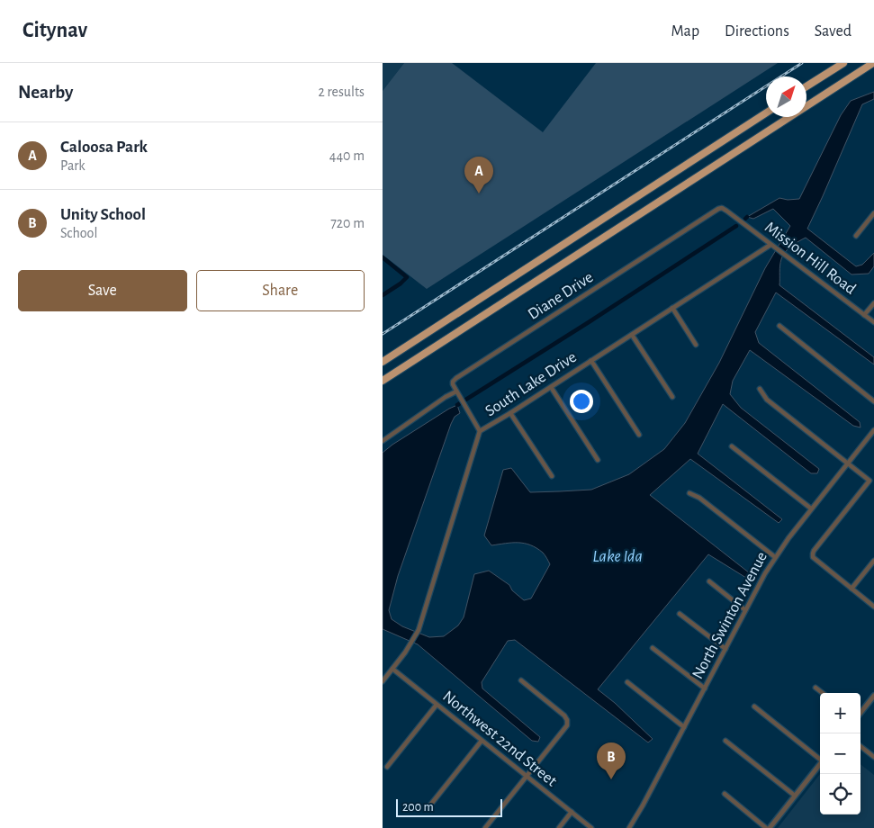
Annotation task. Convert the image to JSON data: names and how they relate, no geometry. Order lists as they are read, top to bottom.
{
  "streets": {
    "street": [
      "Mission Hill Road",
      "Diane Drive",
      "South Lake Drive",
      "North Swinton Avenue",
      "Northwest 22nd Street"
    ]
  },
  "crossings": [
    ["Mission Hill Road", "Diane Drive"],
    ["Mission Hill Road", "South Lake Drive"],
    ["South Lake Drive", "Northwest 22nd Street"]
  ],
  "water": ["Lake Ida"],
  "scale_bar": "200 m",
  "north": "top right",
  "page": {
    "header": "Citynav",
    "nav": ["Map", "Directions", "Saved"],
    "heading": ["Nearby", "2 results"],
    "list": [
      {
        "mark": "A",
        "name": "Caloosa Park",
        "note": "Park",
        "value": "440 m"
      },
      {
        "mark": "B",
        "name": "Unity School",
        "note": "School",
        "value": "720 m"
      }
    ],
    "pins": ["A", "B"],
    "buttons": ["Save", "Share"],
    "map_buttons": ["+", "−"],
    "scale": "200 m"
  }
}
